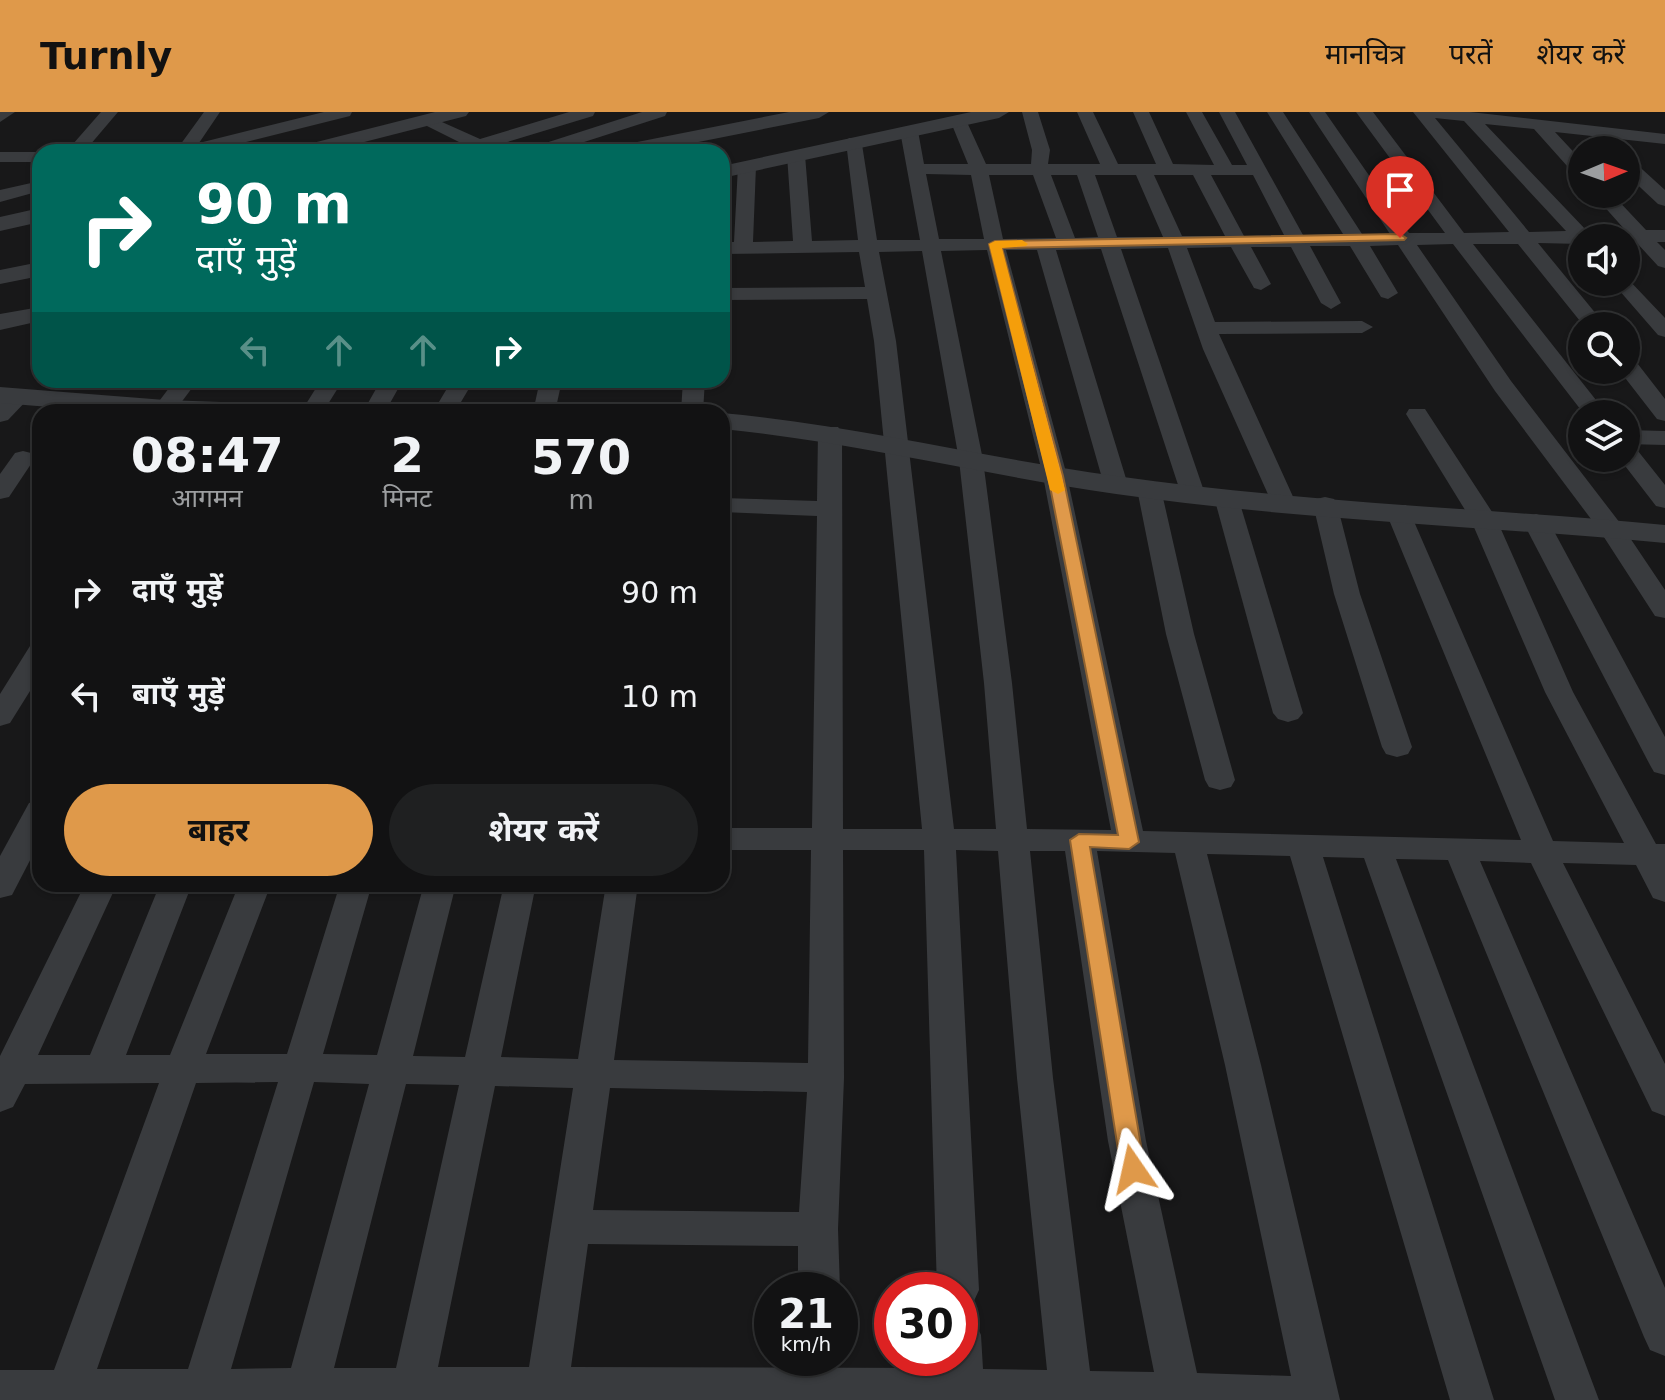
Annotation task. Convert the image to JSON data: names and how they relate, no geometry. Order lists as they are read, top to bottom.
{
  "north": "right",
  "page": {
    "header": "Turnly",
    "nav": ["मानचित्र", "परतें", "शेयर करें"],
    "turn": ["90 m", "दाएँ मुड़ें"],
    "eta": [
      "08:47",
      "आगमन",
      "2",
      "मिनट",
      "570",
      "m"
    ],
    "list": [
      {
        "name": "दाएँ मुड़ें",
        "value": "90 m"
      },
      {
        "name": "बाएँ मुड़ें",
        "value": "10 m"
      }
    ],
    "buttons": ["बाहर", "शेयर करें"],
    "speed": "21 km/h",
    "limit": "30"
  }
}
